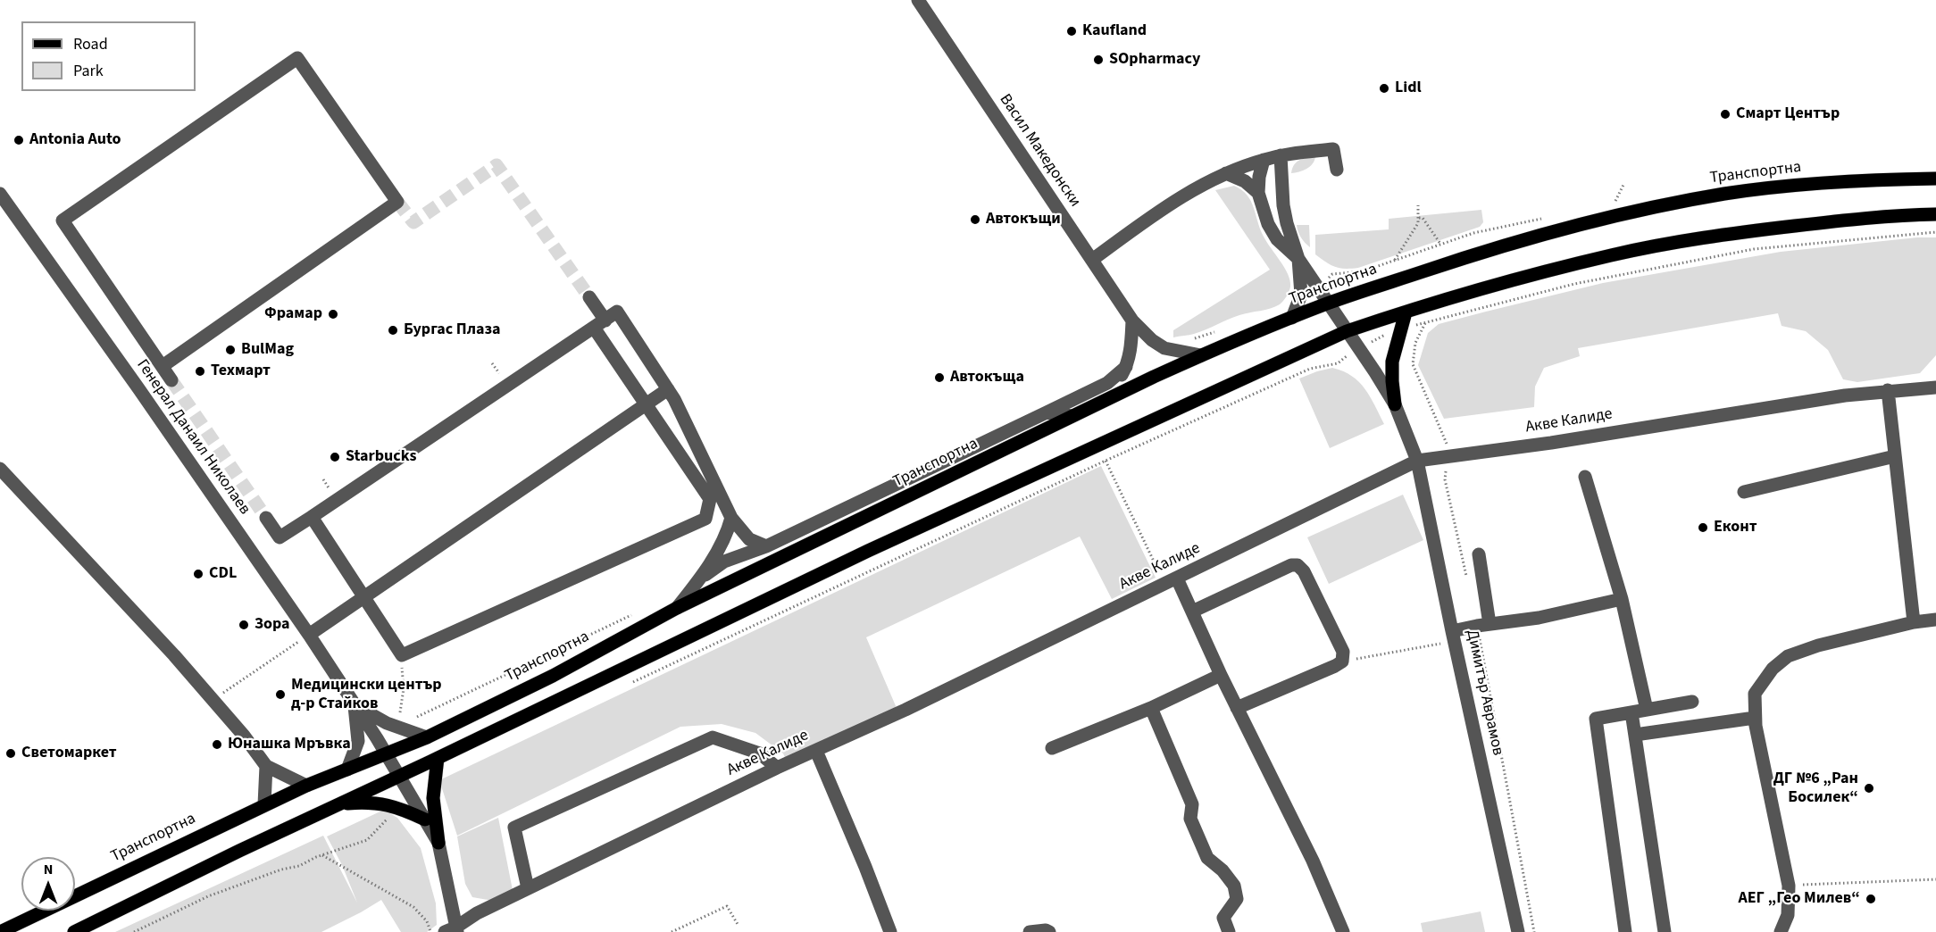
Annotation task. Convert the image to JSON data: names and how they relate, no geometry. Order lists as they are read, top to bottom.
{
  "streets": {
    "main road": ["Транспортна"],
    "street": [
      "Васил Македонски",
      "Акве Калиде",
      "Генерал Данаил Николаев",
      "Димитър Аврамов"
    ]
  },
  "crossings": [
    ["Васил Македонски", "Транспортна"],
    ["Васил Македонски", "Димитър Аврамов"],
    ["Транспортна", "Генерал Данаил Николаев"],
    ["Транспортна", "Димитър Аврамов"],
    ["Акве Калиде", "Генерал Данаил Николаев"],
    ["Акве Калиде", "Димитър Аврамов"]
  ],
  "places": [
    "Kaufland",
    "SOpharmacy",
    "Lidl",
    "Смарт Център",
    "Antonia Auto",
    "Автокъщи",
    "Фрамар",
    "Бургас Плаза",
    "BulMag",
    "Техмарт",
    "Автокъща",
    "Starbucks",
    "Еконт",
    "CDL",
    "Зора",
    "Медицински център д-р Стайков",
    "Юнашка Мръвка",
    "Светомаркет",
    "ДГ №6 „Ран Босилек“",
    "АЕГ „Гео Милев“"
  ],
  "legend": ["Road", "Park"],
  "north": "top"
}
